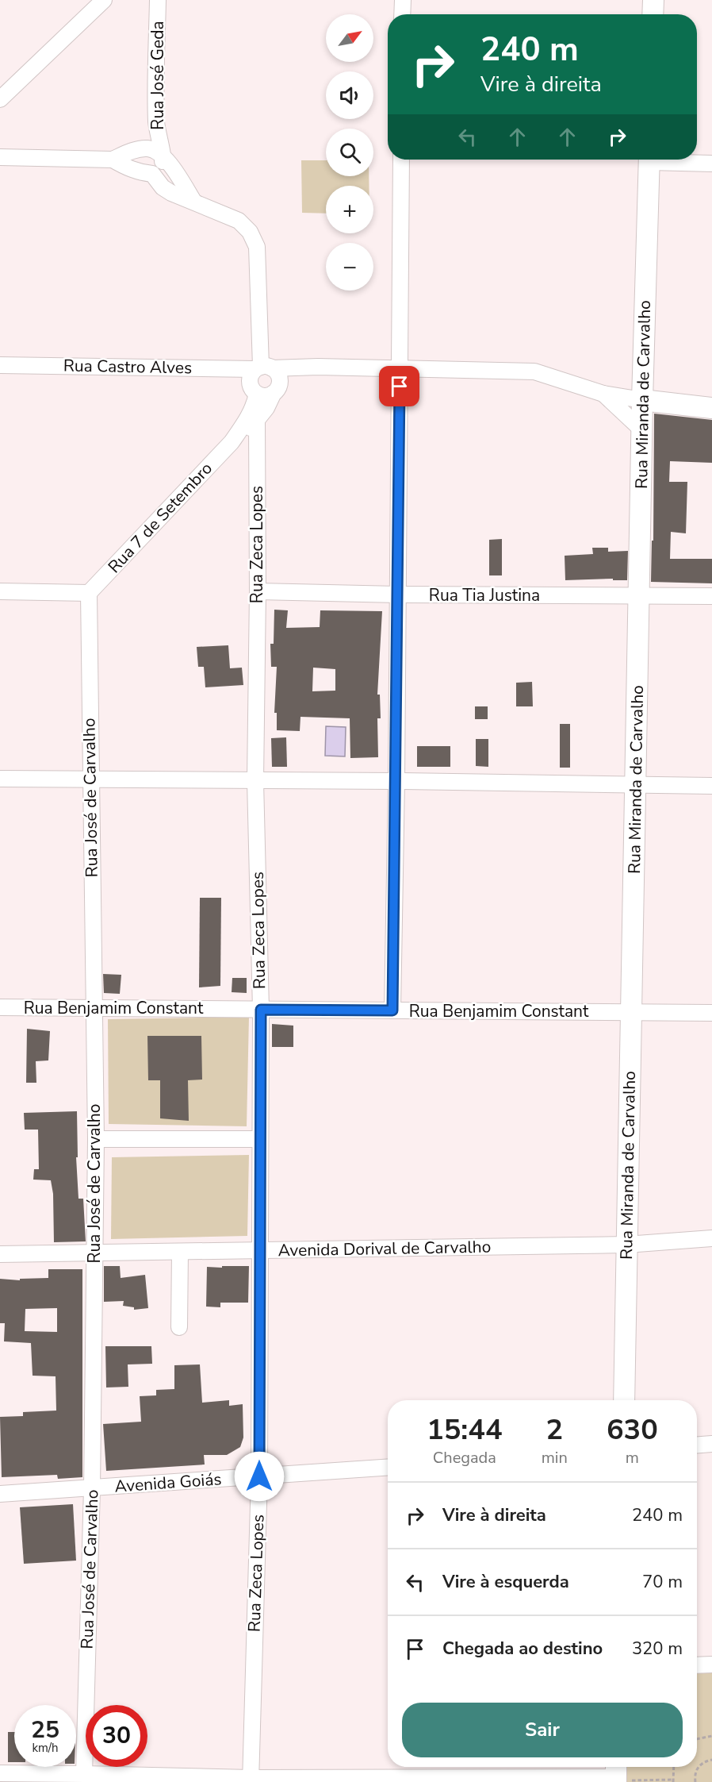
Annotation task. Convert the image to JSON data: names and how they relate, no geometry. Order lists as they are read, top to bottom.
{
  "streets": {
    "main road": ["Rua Castro Alves", "Rua Miranda de Carvalho"],
    "street": [
      "Rua José Geda",
      "Rua 7 de Setembro",
      "Rua Zeca Lopes",
      "Rua Tia Justina",
      "Rua José de Carvalho",
      "Rua Benjamim Constant",
      "Avenida Dorival de Carvalho",
      "Avenida Goiás"
    ]
  },
  "crossings": [
    ["Rua Castro Alves", "Rua Miranda de Carvalho"],
    ["Rua Castro Alves", "Rua 7 de Setembro"],
    ["Rua Miranda de Carvalho", "Rua Tia Justina"],
    ["Rua Miranda de Carvalho", "Rua Benjamim Constant"],
    ["Rua Miranda de Carvalho", "Avenida Dorival de Carvalho"],
    ["Rua 7 de Setembro", "Rua Zeca Lopes"],
    ["Rua 7 de Setembro", "Rua José de Carvalho"],
    ["Rua Zeca Lopes", "Rua Tia Justina"],
    ["Rua Zeca Lopes", "Rua Benjamim Constant"],
    ["Rua Zeca Lopes", "Avenida Dorival de Carvalho"],
    ["Rua Zeca Lopes", "Avenida Goiás"],
    ["Rua José de Carvalho", "Rua Benjamim Constant"],
    ["Rua José de Carvalho", "Avenida Dorival de Carvalho"],
    ["Rua José de Carvalho", "Avenida Goiás"]
  ],
  "north": "top right",
  "page": {
    "map_buttons": ["+", "−"],
    "turn": ["240 m", "Vire à direita"],
    "eta": [
      "15:44",
      "Chegada",
      "2",
      "min",
      "630",
      "m"
    ],
    "list": [
      {
        "name": "Vire à direita",
        "value": "240 m"
      },
      {
        "name": "Vire à esquerda",
        "value": "70 m"
      },
      {
        "name": "Chegada ao destino",
        "value": "320 m"
      }
    ],
    "buttons": "Sair",
    "speed": "25 km/h",
    "limit": "30"
  }
}
